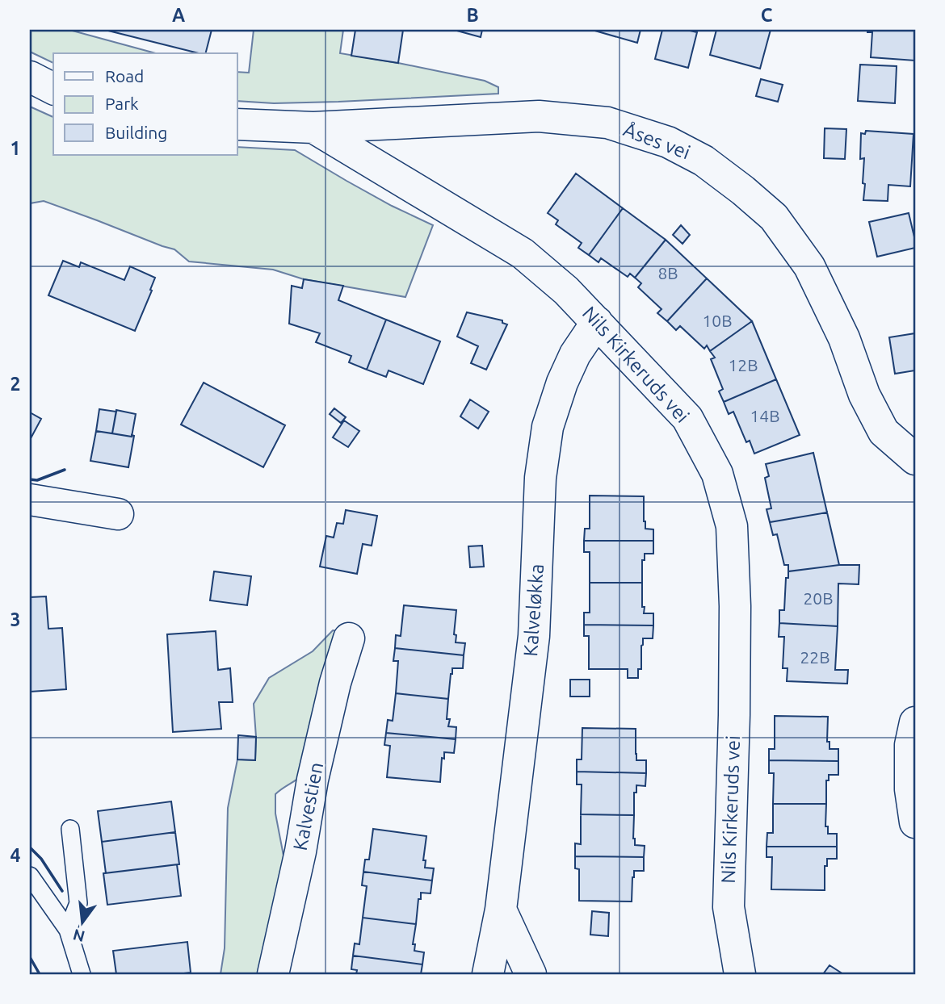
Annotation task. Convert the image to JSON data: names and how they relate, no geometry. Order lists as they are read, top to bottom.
{
  "streets": {
    "street": [
      "Åses vei",
      "Nils Kirkeruds vei",
      "Kalveløkka",
      "Kalvestien"
    ]
  },
  "crossings": [
    ["Åses vei", "Nils Kirkeruds vei"],
    ["Nils Kirkeruds vei", "Kalveløkka"]
  ],
  "house_numbers": [
    "8B",
    "10B",
    "12B",
    "14B",
    "20B",
    "22B"
  ],
  "legend": ["Road", "Park", "Building"],
  "north": "bottom",
  "grid": {
    "columns": ["A", "B", "C"],
    "rows": [
      "1",
      "2",
      "3",
      "4"
    ]
  }
}
